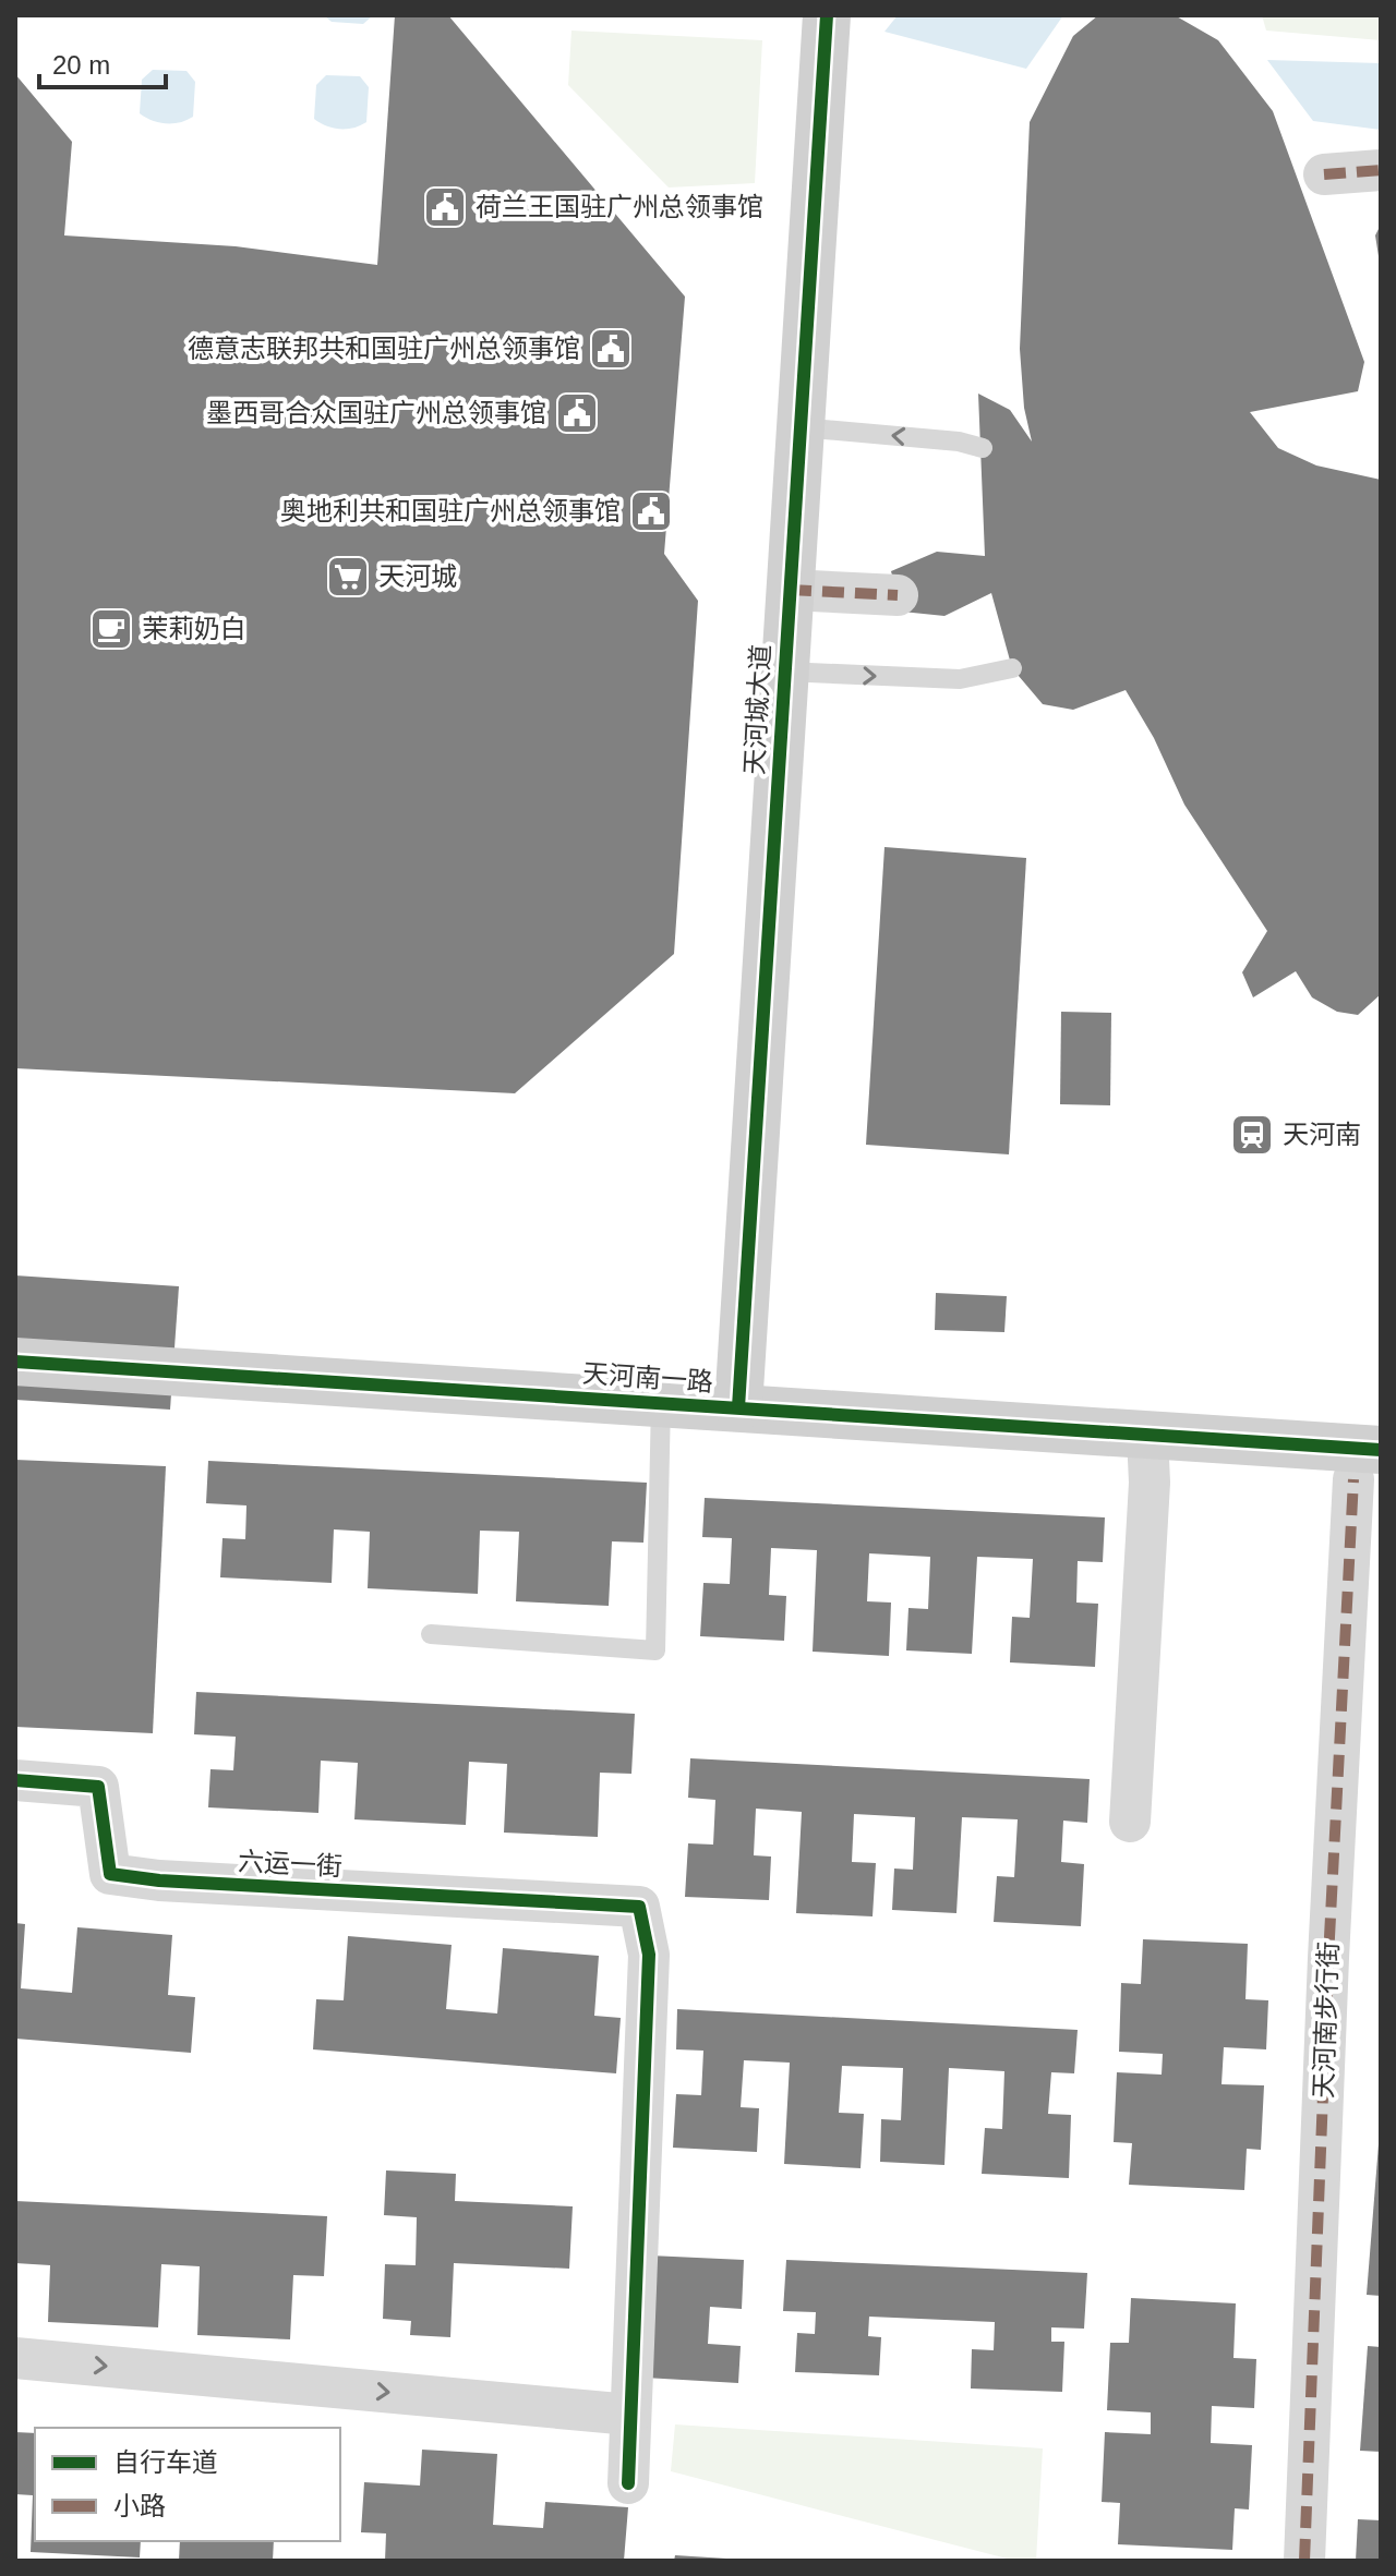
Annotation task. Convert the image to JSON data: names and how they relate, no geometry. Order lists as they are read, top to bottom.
{
  "streets": {
    "street": [
      "天河城大道",
      "天河南一路",
      "六运一街",
      "天河南步行街"
    ]
  },
  "crossings": [
    ["天河城大道", "天河南一路"],
    ["天河南一路", "天河南步行街"]
  ],
  "places": {
    "public building": [
      "荷兰王国驻广州总领事馆",
      "德意志联邦共和国驻广州总领事馆",
      "墨西哥合众国驻广州总领事馆",
      "奥地利共和国驻广州总领事馆"
    ],
    "supermarket": ["天河城"],
    "cafe": ["茉莉奶白"],
    "station": ["天河南"]
  },
  "legend": ["自行车道", "小路"],
  "scale_bar": "20 m"
}
